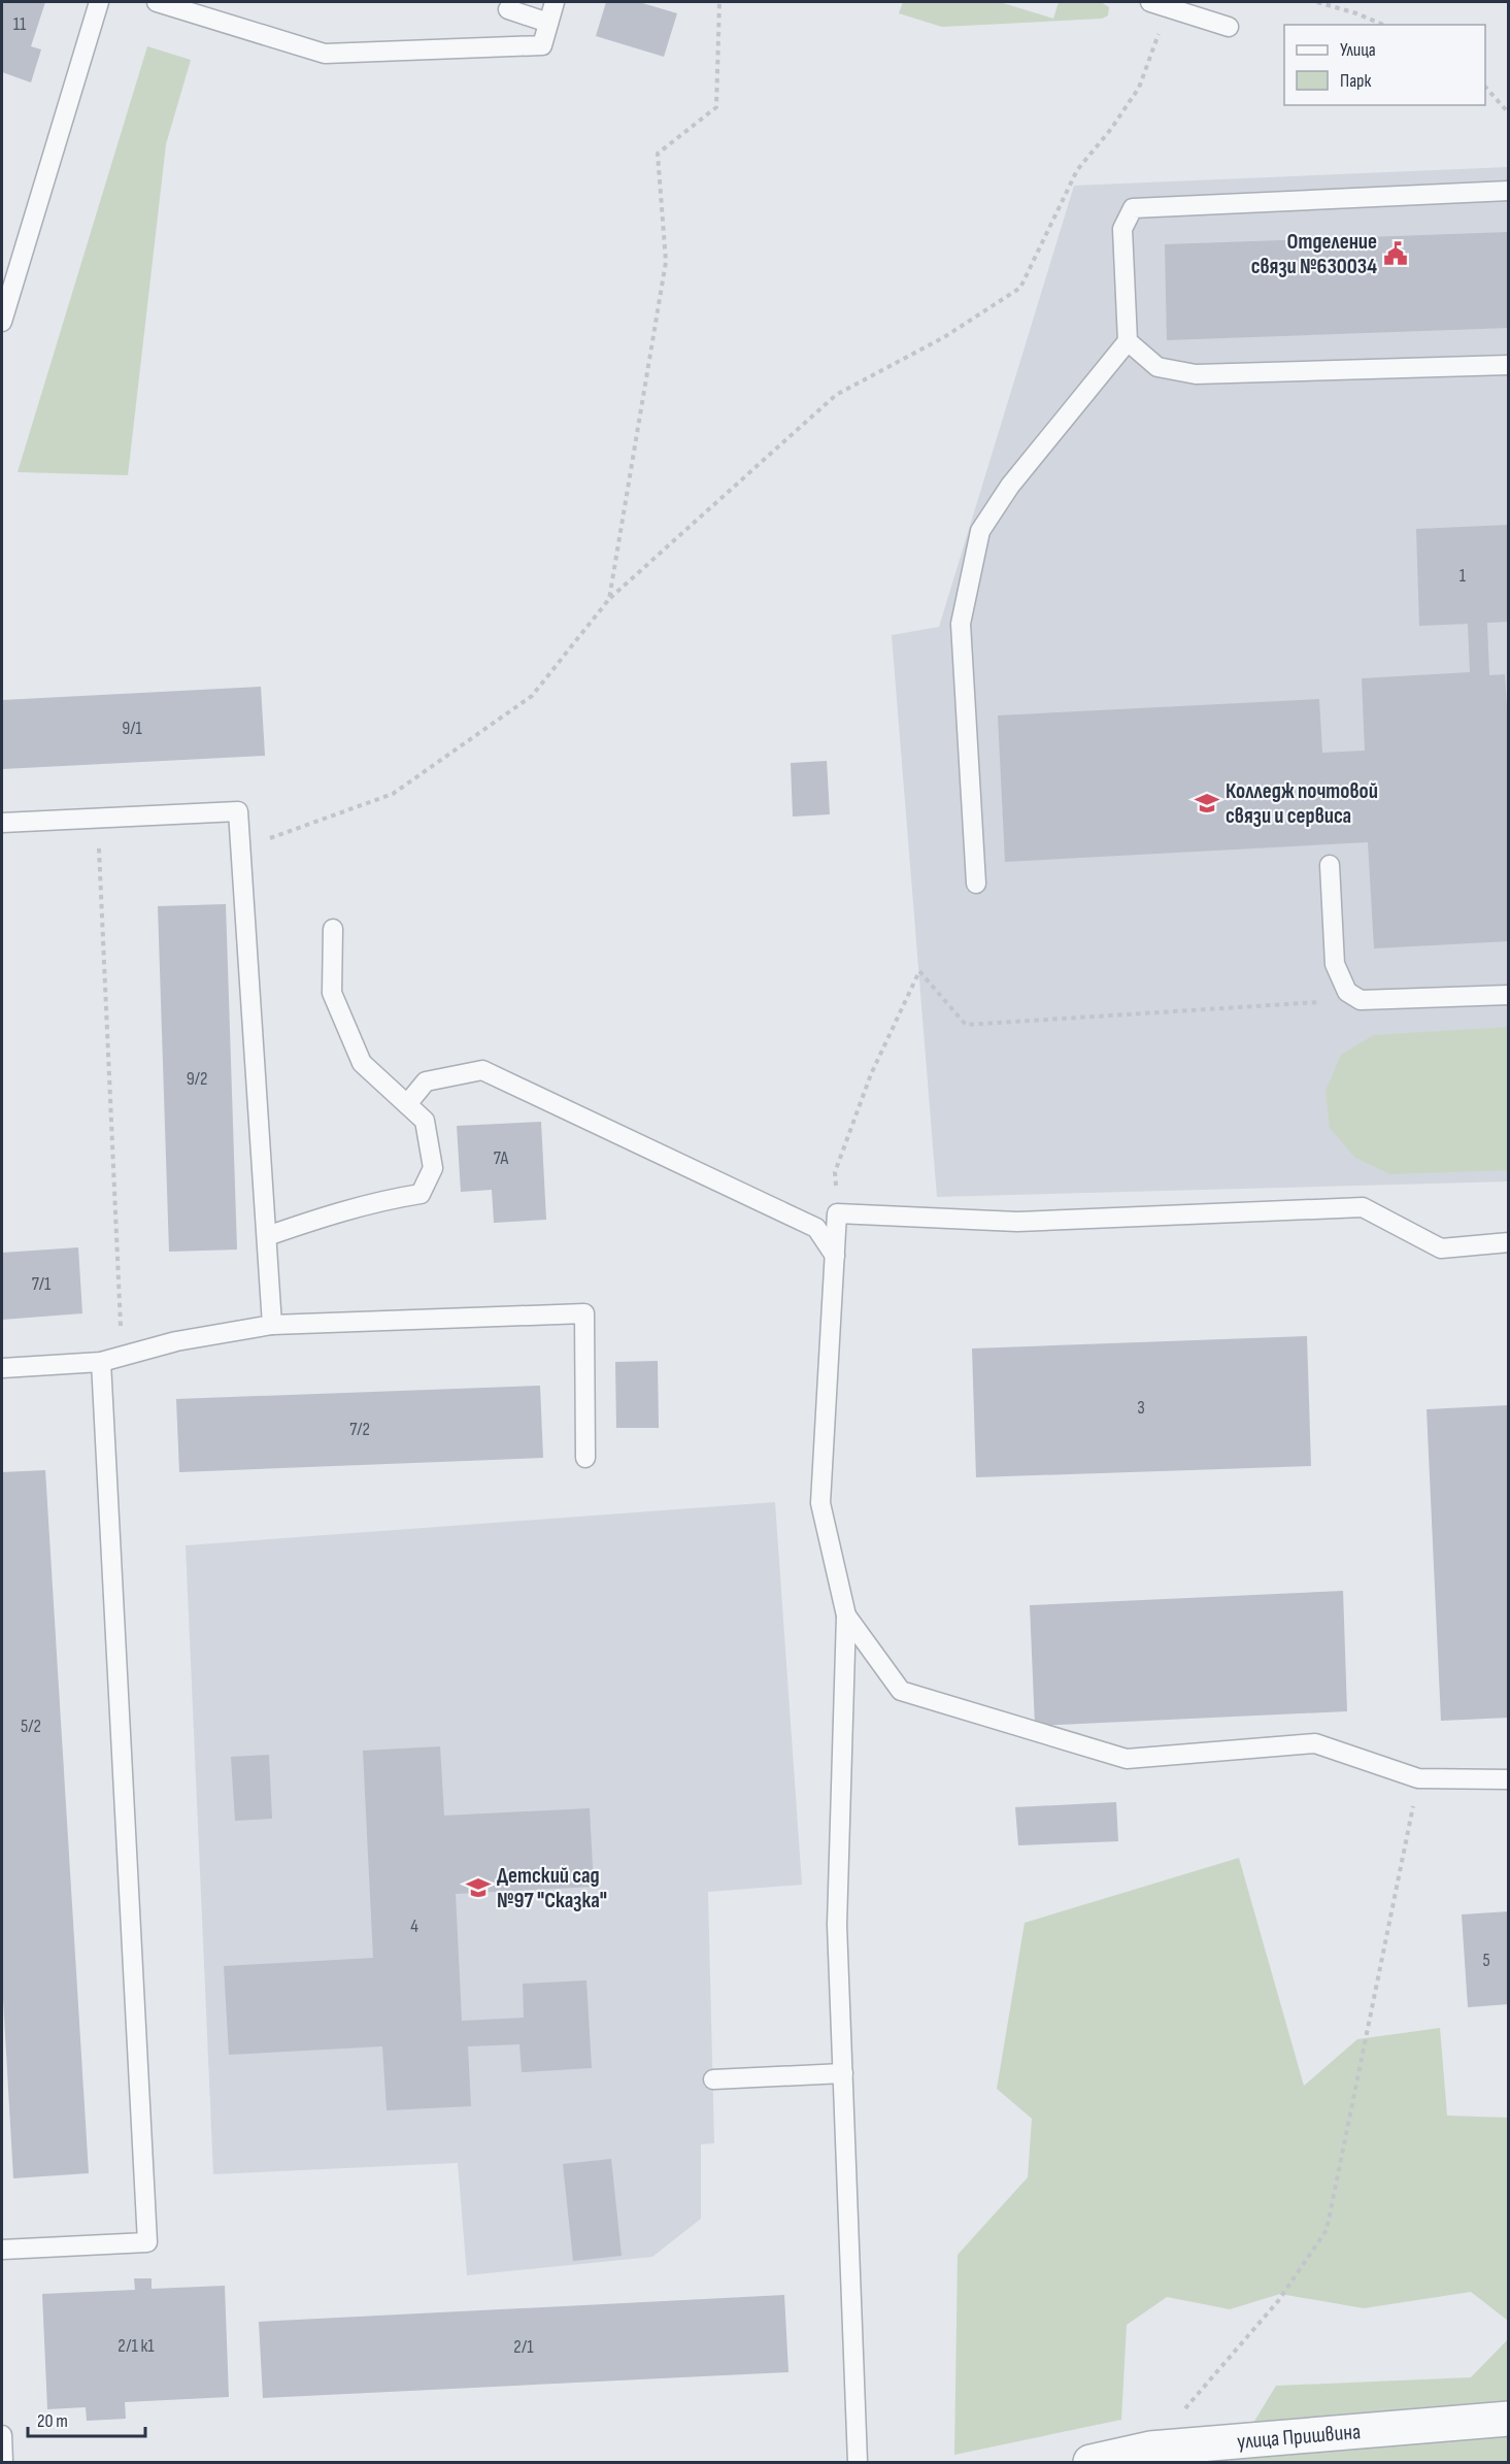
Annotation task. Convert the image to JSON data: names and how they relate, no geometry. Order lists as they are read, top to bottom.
{
  "streets": {
    "street": ["улица Пришвина"]
  },
  "places": {
    "public building": ["Отделение связи №630034"],
    "school or university": ["Колледж почтовой связи и сервиса", "Детский сад №97 \"Сказка\""]
  },
  "house_numbers": [
    "11",
    "1",
    "9/1",
    "9/2",
    "7А",
    "7/1",
    "3",
    "7/2",
    "5/2",
    "4",
    "5",
    "2/1 к1",
    "2/1"
  ],
  "legend": ["Улица", "Парк"],
  "scale_bar": "20 m"
}
